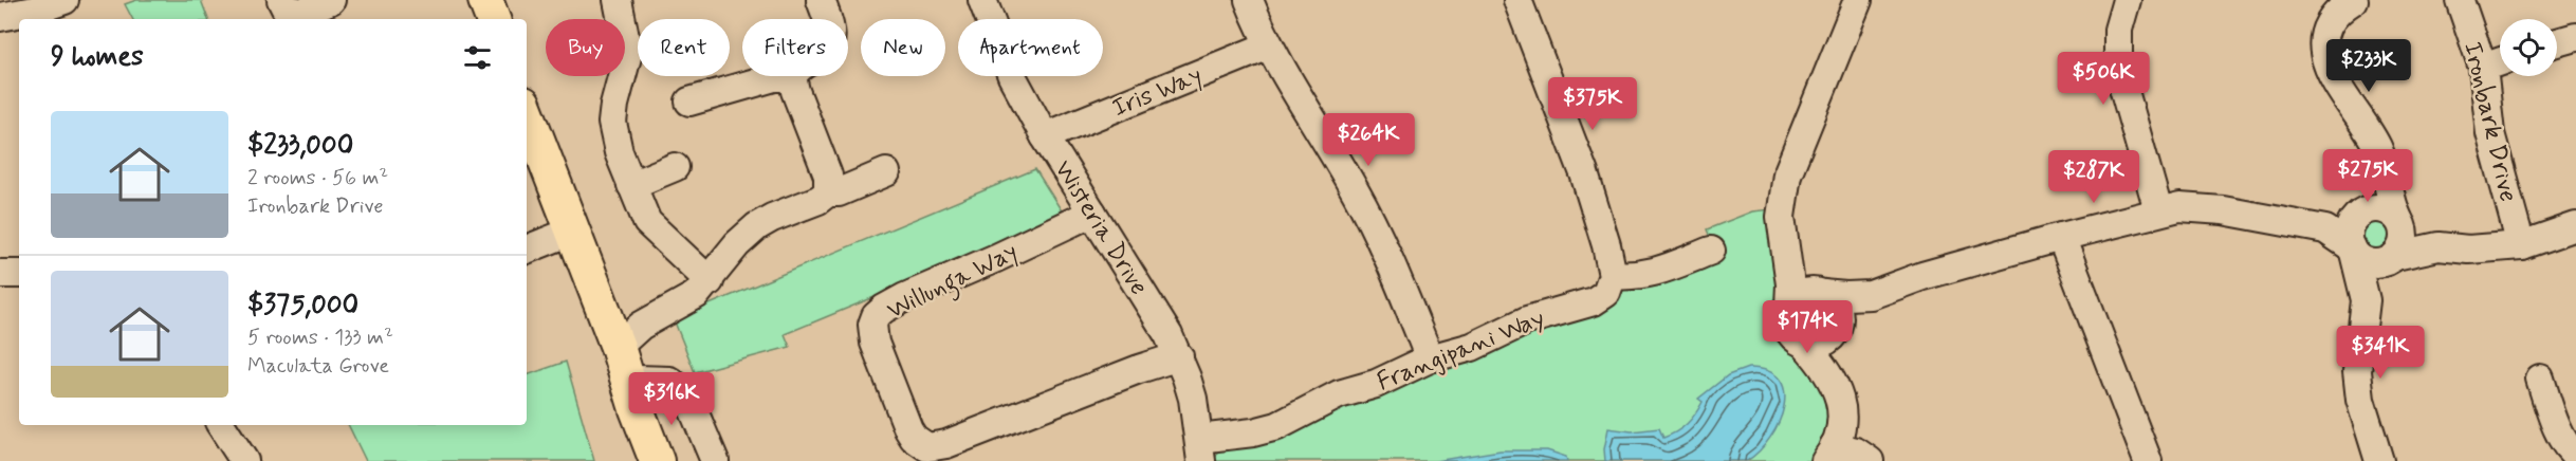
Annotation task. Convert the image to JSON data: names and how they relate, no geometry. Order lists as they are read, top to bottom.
{
  "streets": {
    "street": [
      "Iris Way",
      "Ironbark Drive",
      "Wisteria Drive",
      "Willunga Way",
      "Frangipani Way"
    ]
  },
  "crossings": [
    ["Iris Way", "Wisteria Drive"],
    ["Wisteria Drive", "Willunga Way"],
    ["Wisteria Drive", "Frangipani Way"]
  ],
  "page": {
    "chip": [
      "Buy",
      "Rent",
      "Filters",
      "New",
      "Apartment"
    ],
    "heading": "9 homes",
    "price": [
      "$233K",
      "$506K",
      "$375K",
      "$264K",
      "$275K",
      "$287K",
      "$174K",
      "$341K",
      "$316K"
    ],
    "list": [
      {
        "name": "$233,000",
        "note": "2 rooms · 56 m² · Ironbark Drive"
      },
      {
        "name": "$375,000",
        "note": "5 rooms · 133 m² · Maculata Grove"
      }
    ]
  }
}
